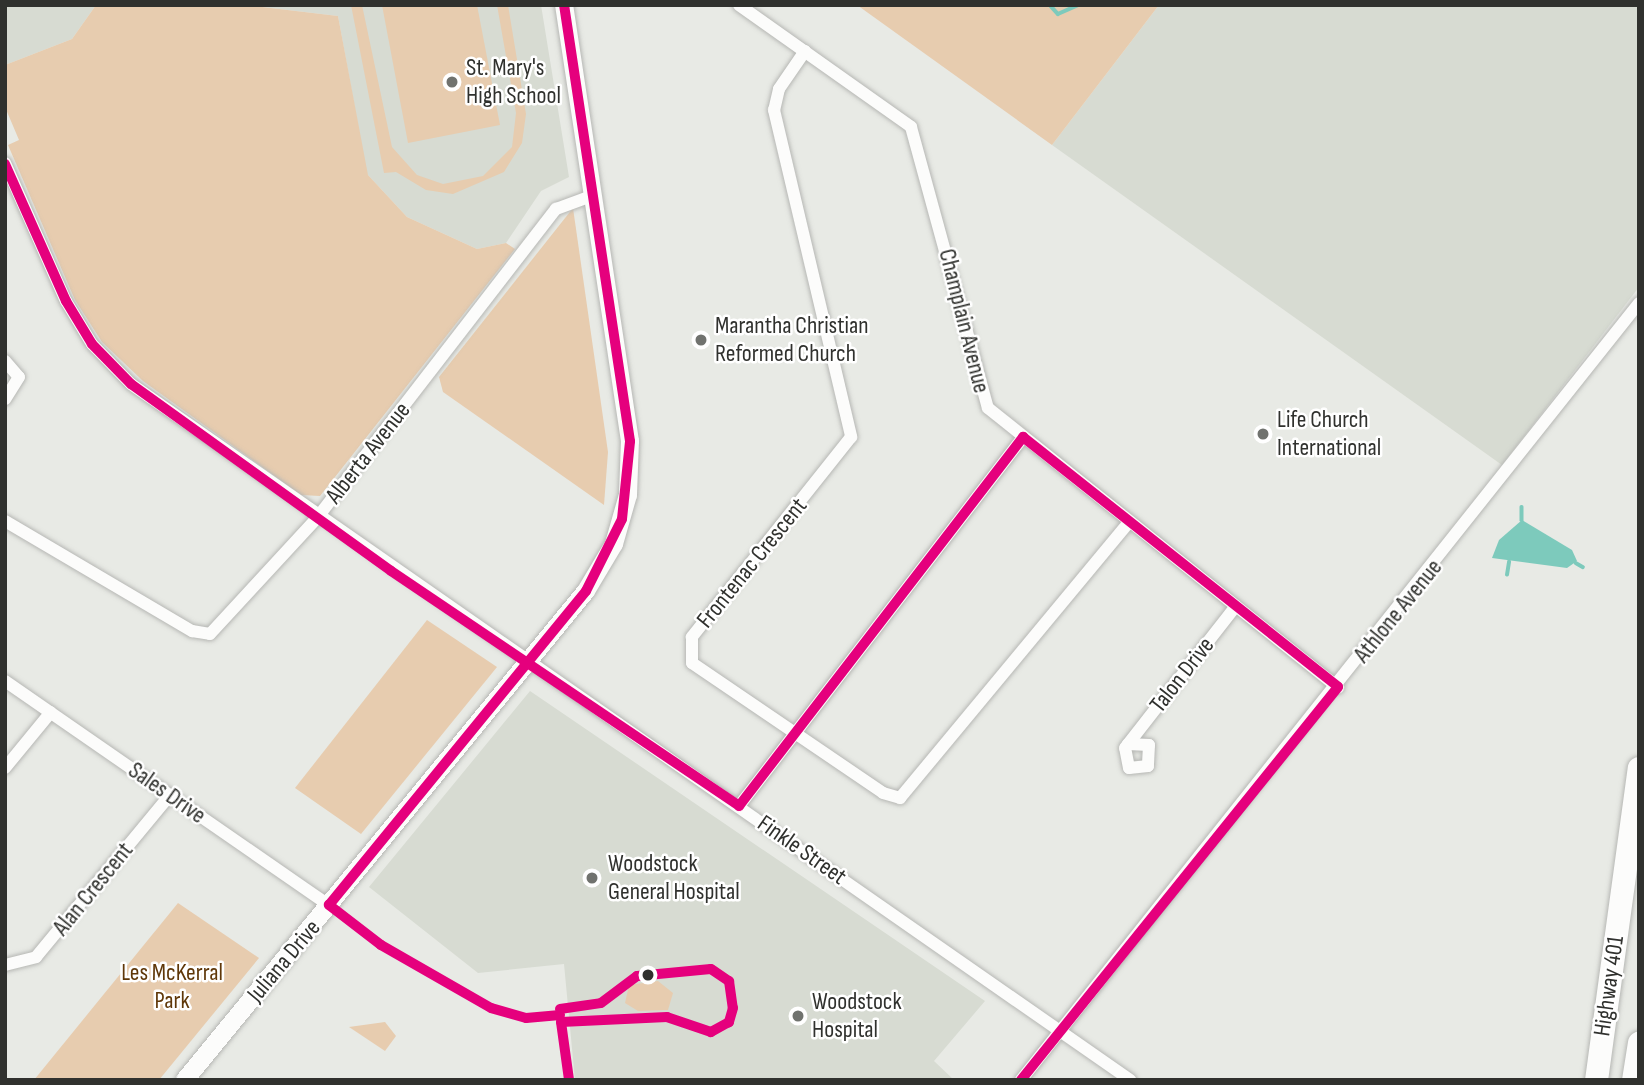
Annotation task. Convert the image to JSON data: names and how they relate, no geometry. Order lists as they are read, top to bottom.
{
  "streets": {
    "highway": ["Highway 401"],
    "street": [
      "Champlain Avenue",
      "Alberta Avenue",
      "Frontenac Crescent",
      "Athlone Avenue",
      "Talon Drive",
      "Sales Drive",
      "Finkle Street",
      "Alan Crescent",
      "Juliana Drive"
    ]
  },
  "crossings": [
    ["Champlain Avenue", "Frontenac Crescent"],
    ["Champlain Avenue", "Athlone Avenue"],
    ["Champlain Avenue", "Talon Drive"],
    ["Alberta Avenue", "Finkle Street"],
    ["Alberta Avenue", "Juliana Drive"],
    ["Athlone Avenue", "Finkle Street"],
    ["Sales Drive", "Alan Crescent"],
    ["Sales Drive", "Juliana Drive"],
    ["Finkle Street", "Juliana Drive"]
  ],
  "parks": ["Les McKerral Park"],
  "places": [
    "St. Mary's High School",
    "Marantha Christian Reformed Church",
    "Life Church International",
    "Woodstock General Hospital",
    "Woodstock Hospital"
  ]
}
